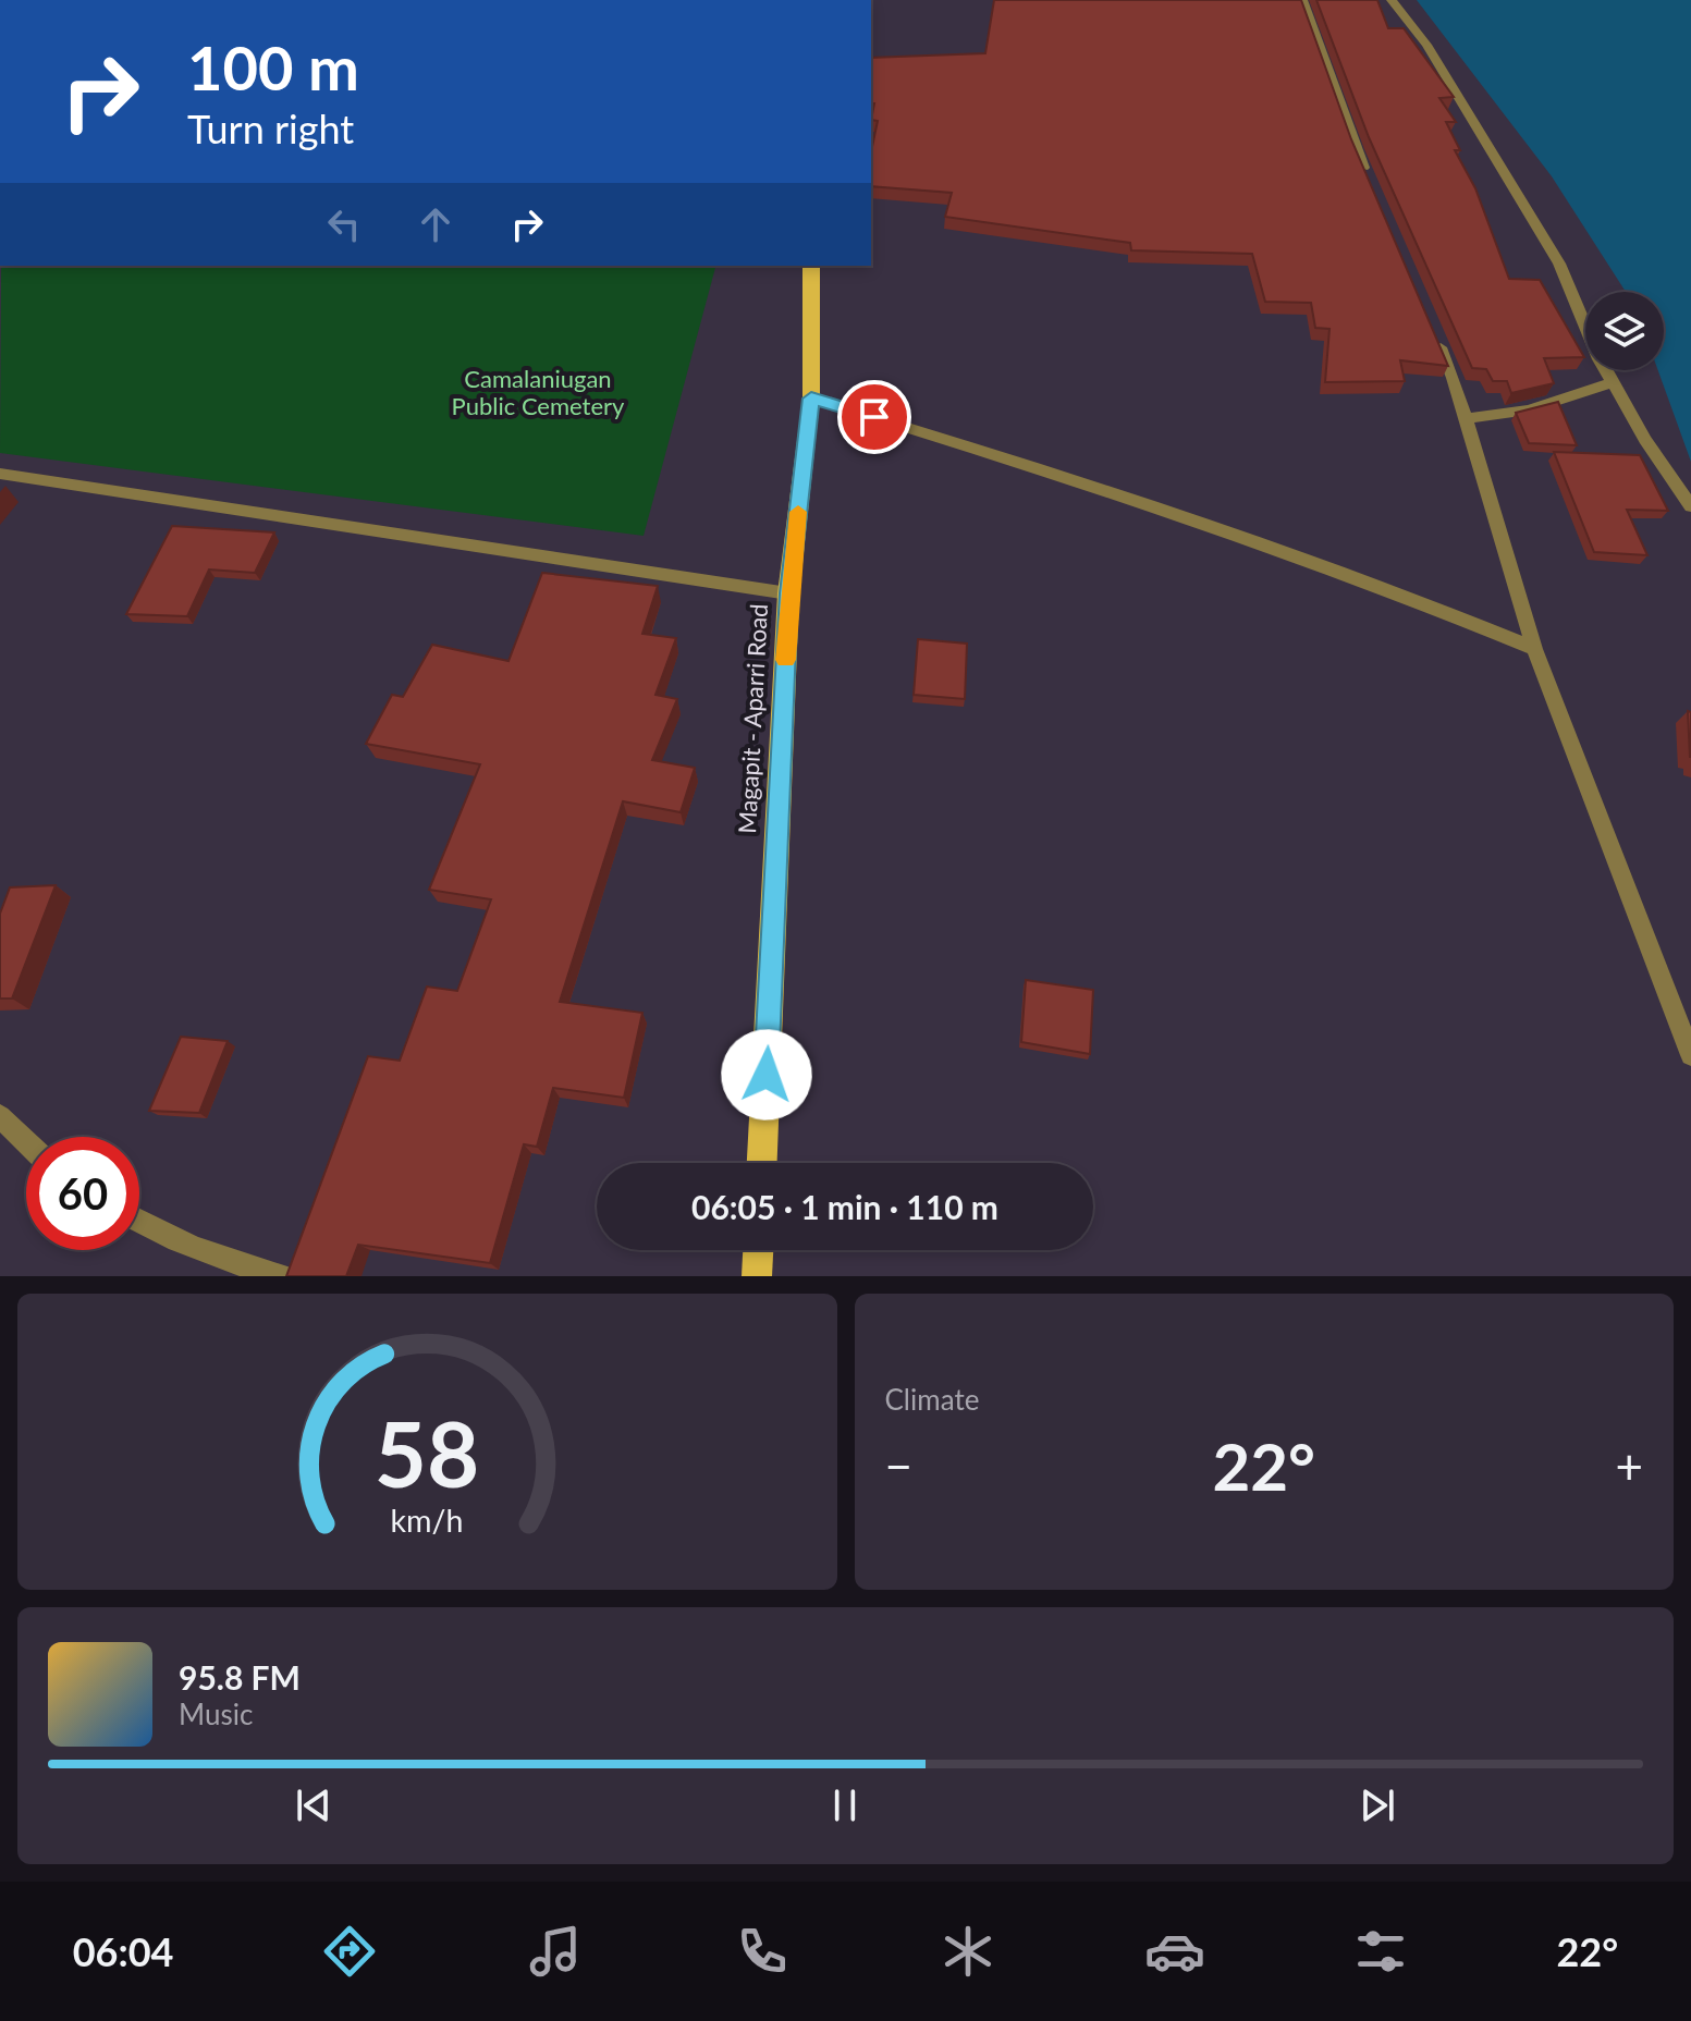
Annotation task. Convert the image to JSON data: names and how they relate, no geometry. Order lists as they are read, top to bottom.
{
  "streets": {
    "main road": ["Magapit - Aparri Road"]
  },
  "parks": ["Camalaniugan Public Cemetery"],
  "page": {
    "turn": ["100 m", "Turn right"],
    "limit": "60",
    "trip": "06:05 · 1 min · 110 m",
    "tile": "Climate",
    "heat": ["−", "22°", "+"],
    "song": ["95.8 FM", "Music"],
    "tabs": ["06:04", "22°"],
    "gauge": ["58", "km/h"]
  }
}
